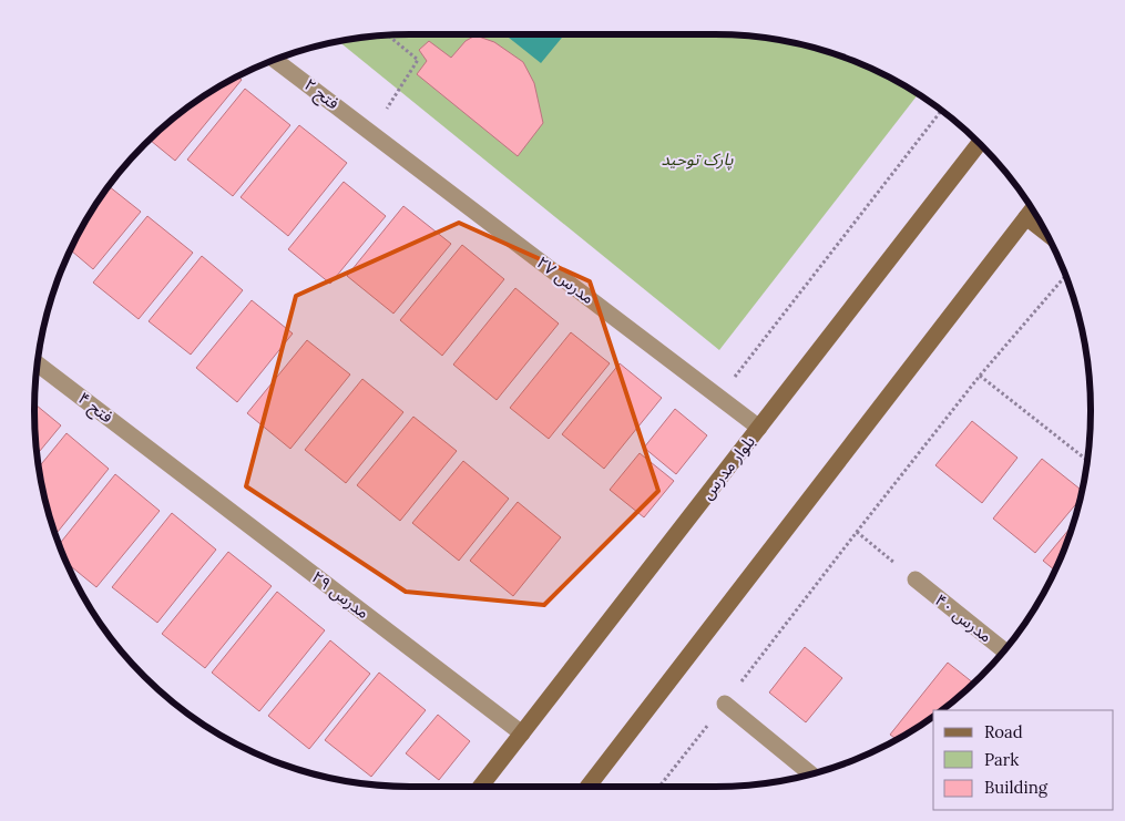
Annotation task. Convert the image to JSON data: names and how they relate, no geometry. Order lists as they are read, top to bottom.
{
  "streets": {
    "main road": ["بلوار مدرس"],
    "street": [
      "فتح ۲",
      "مدرس ۲۷",
      "فتح ۴",
      "مدرس ۲۹",
      "مدرس ۴۰"
    ]
  },
  "crossings": [
    ["فتح ۲", "مدرس ۲۷"],
    ["مدرس ۲۷", "بلوار مدرس"],
    ["فتح ۴", "مدرس ۲۹"],
    ["بلوار مدرس", "مدرس ۲۹"]
  ],
  "parks": ["پارک توحید"],
  "legend": ["Road", "Park", "Building"]
}
